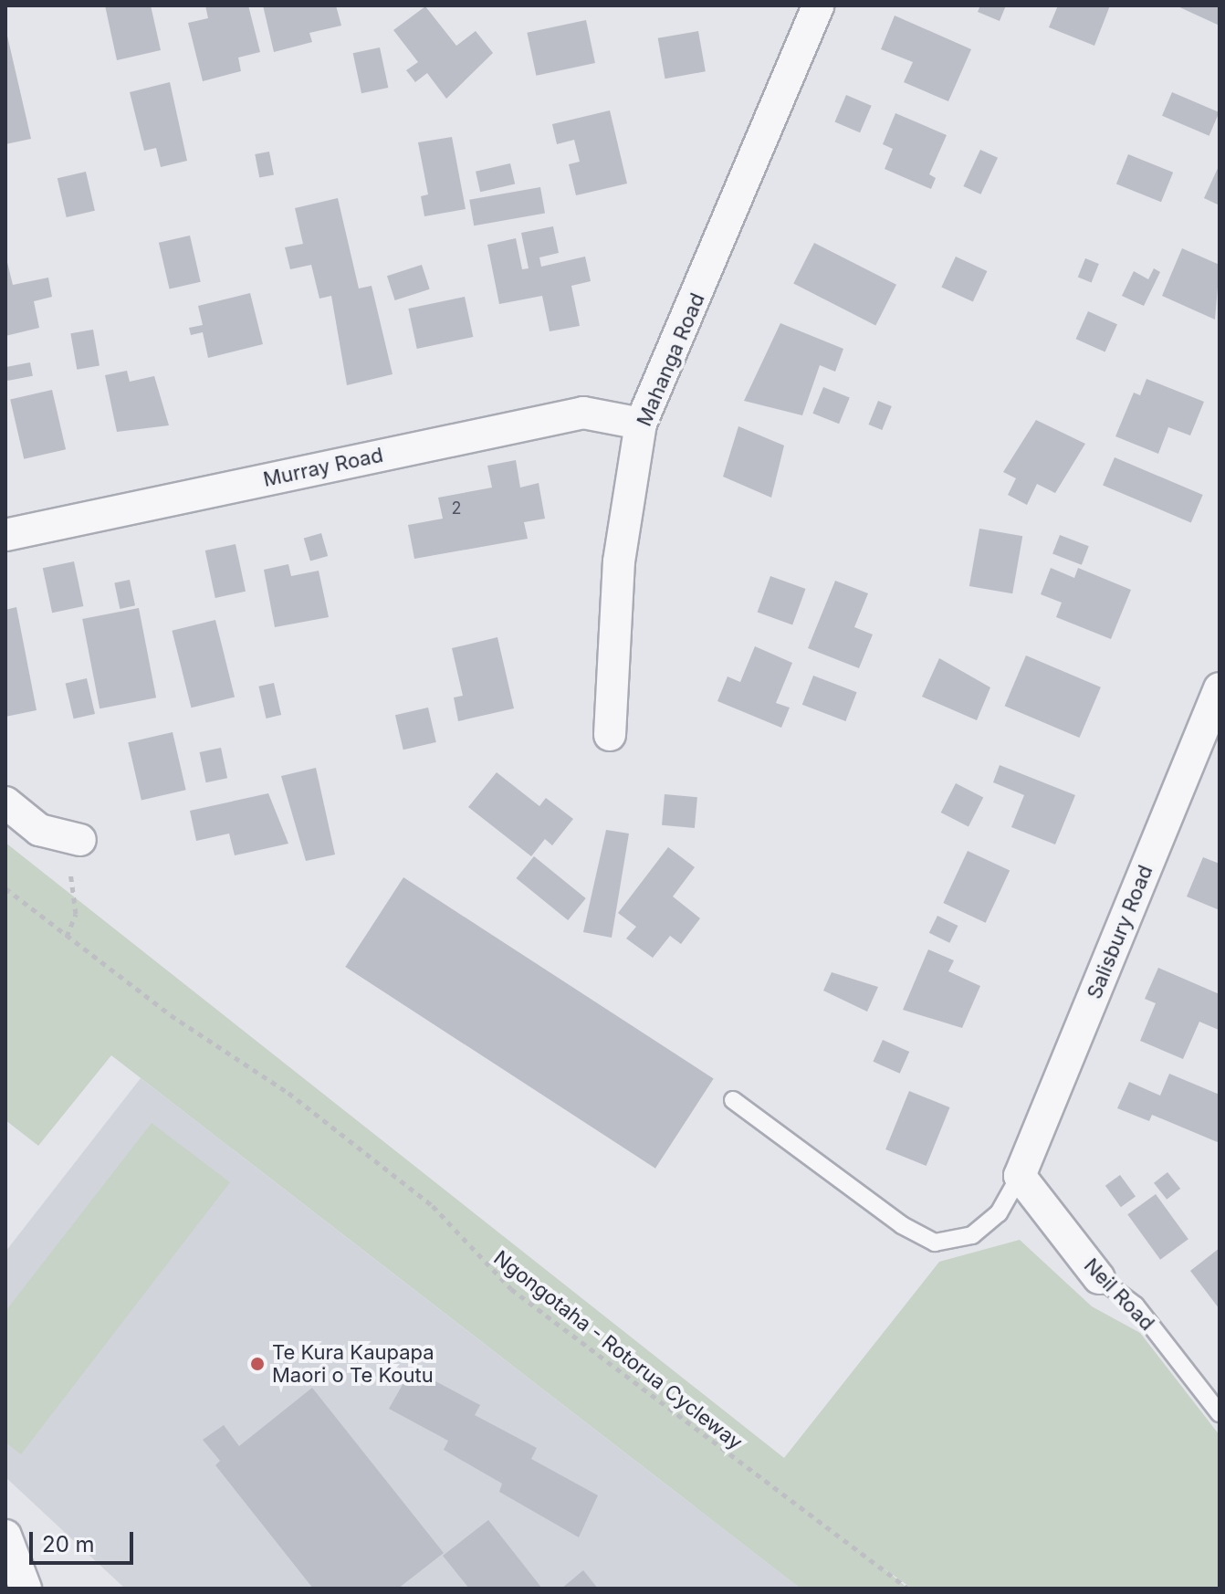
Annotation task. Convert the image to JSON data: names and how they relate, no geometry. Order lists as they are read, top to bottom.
{
  "streets": {
    "street": [
      "Mahanga Road",
      "Murray Road",
      "Salisbury Road",
      "Neil Road"
    ],
    "path": ["Ngongotaha - Rotorua Cycleway"]
  },
  "crossings": [
    ["Mahanga Road", "Murray Road"],
    ["Salisbury Road", "Neil Road"]
  ],
  "places": ["Te Kura Kaupapa Maori o Te Koutu"],
  "house_numbers": ["2"],
  "scale_bar": "20 m"
}
